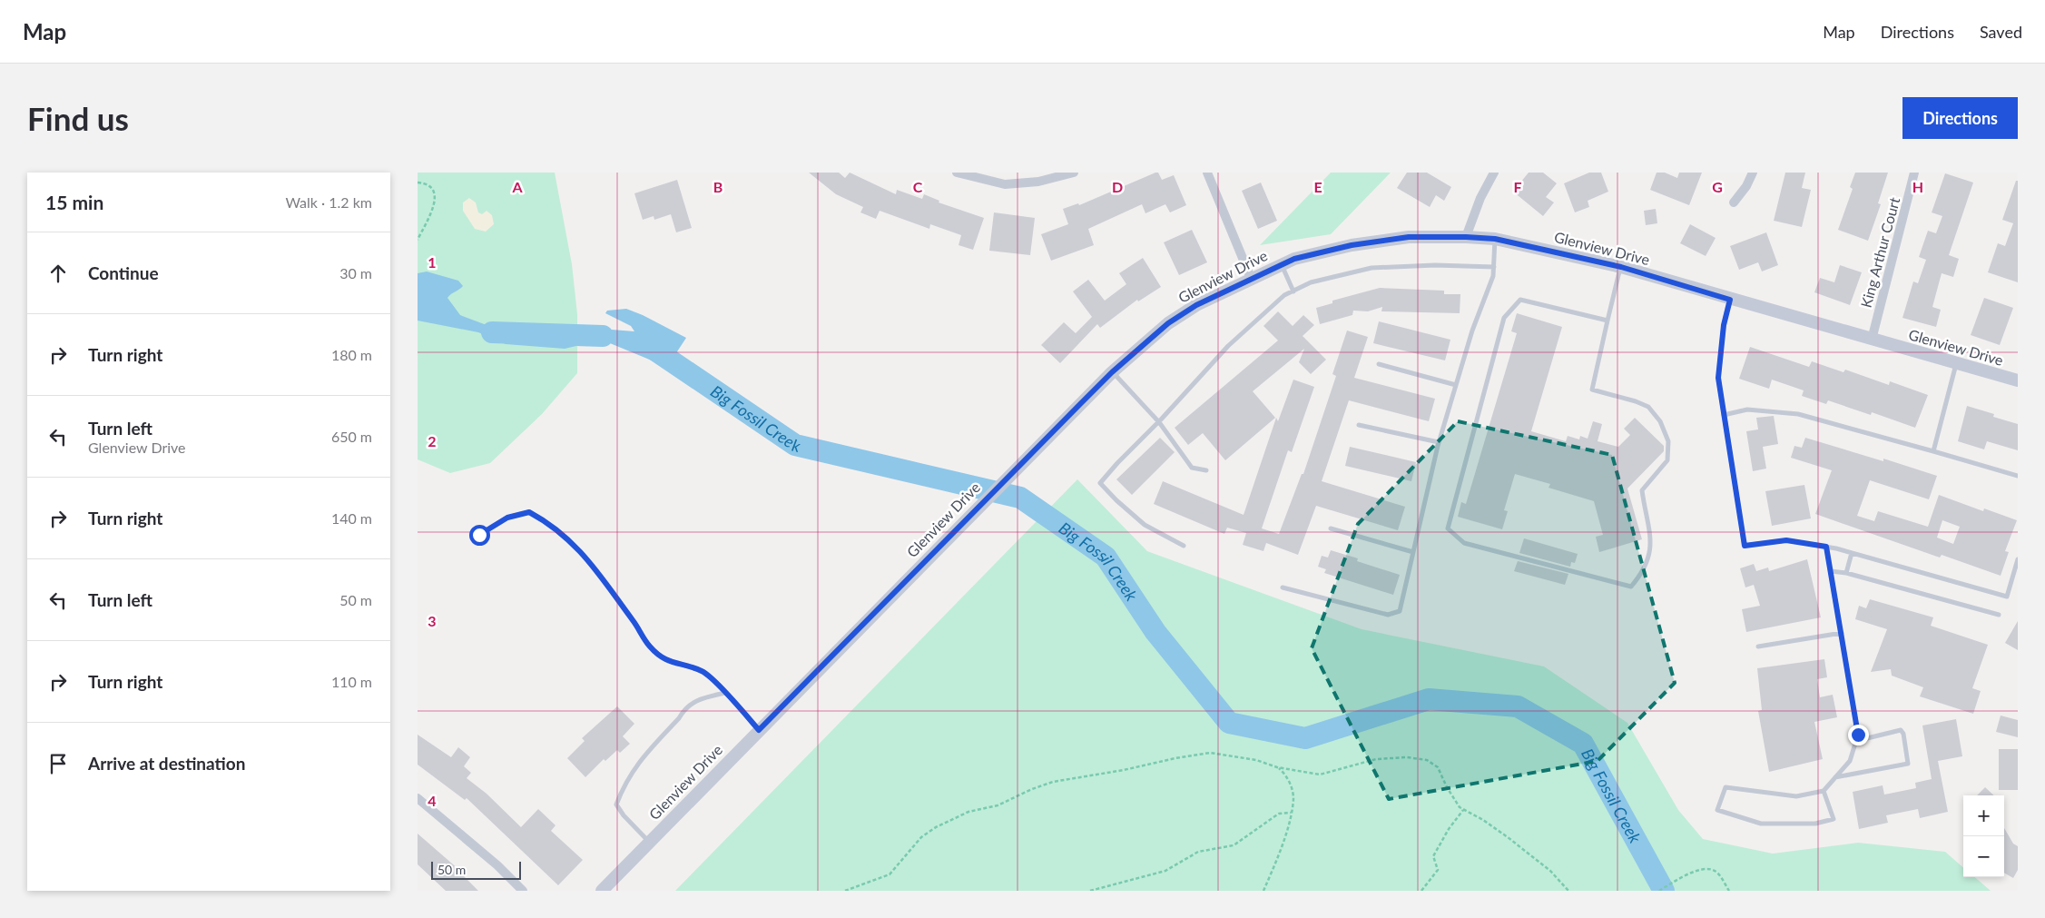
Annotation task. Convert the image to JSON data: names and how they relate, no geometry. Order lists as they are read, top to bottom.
{
  "streets": {
    "main road": ["Glenview Drive"],
    "street": ["King Arthur Court"]
  },
  "crossings": [
    ["Glenview Drive", "King Arthur Court"]
  ],
  "water": ["Big Fossil Creek"],
  "scale_bar": "50 m",
  "page": {
    "header": "Map",
    "nav": ["Map", "Directions", "Saved"],
    "buttons": "Directions",
    "title": "Find us",
    "heading": ["15 min", "Walk · 1.2 km"],
    "list": [
      ["Continue", "30 m"],
      ["Turn right", "180 m"],
      ["Turn left", "Glenview Drive", "650 m"],
      ["Turn right", "140 m"],
      ["Turn left", "50 m"],
      ["Turn right", "110 m"],
      "Arrive at destination"
    ],
    "map_buttons": ["+", "−"],
    "scale": "50 m"
  },
  "grid": {
    "columns": [
      "A",
      "B",
      "C",
      "D",
      "E",
      "F",
      "G",
      "H"
    ],
    "rows": [
      "1",
      "2",
      "3",
      "4"
    ]
  }
}
